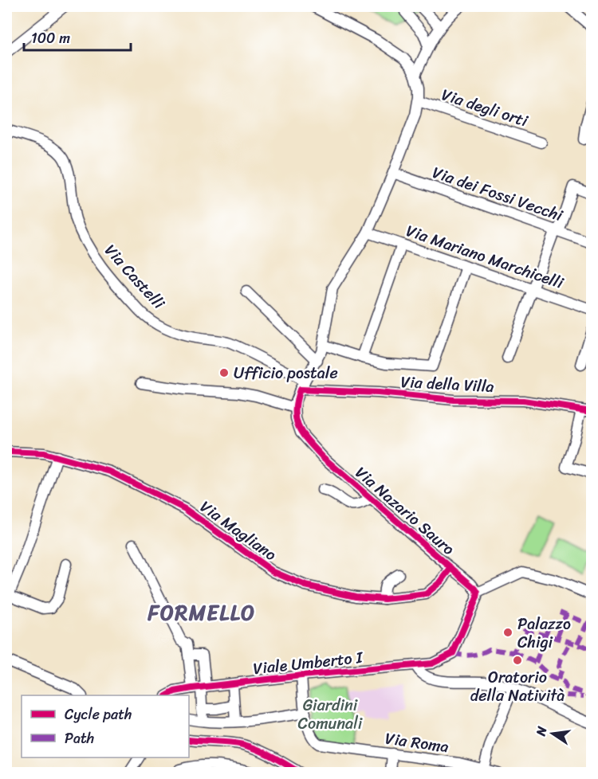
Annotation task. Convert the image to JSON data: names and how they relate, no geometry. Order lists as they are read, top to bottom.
{
  "streets": {
    "street": [
      "Via degli orti",
      "Via dei Fossi Vecchi",
      "Via Mariano Marchicelli",
      "Via Castelli",
      "Via della Villa",
      "Via Nazario Sauro",
      "Via Magliano",
      "Viale Umberto I",
      "Via Roma"
    ]
  },
  "crossings": [
    ["Via degli orti", "Via Nazario Sauro"],
    ["Via dei Fossi Vecchi", "Via Nazario Sauro"],
    ["Via Mariano Marchicelli", "Via Nazario Sauro"],
    ["Via Castelli", "Via della Villa"],
    ["Via Castelli", "Via Nazario Sauro"],
    ["Via della Villa", "Via Nazario Sauro"],
    ["Via Nazario Sauro", "Via Magliano"],
    ["Via Nazario Sauro", "Viale Umberto I"],
    ["Viale Umberto I", "Via Roma"]
  ],
  "districts": ["FORMELLO"],
  "parks": ["Giardini Comunali"],
  "places": ["Ufficio postale", "Palazzo Chigi", "Oratorio della Natività"],
  "legend": ["Cycle path", "Path"],
  "scale_bar": "100 m",
  "north": "left"
}
